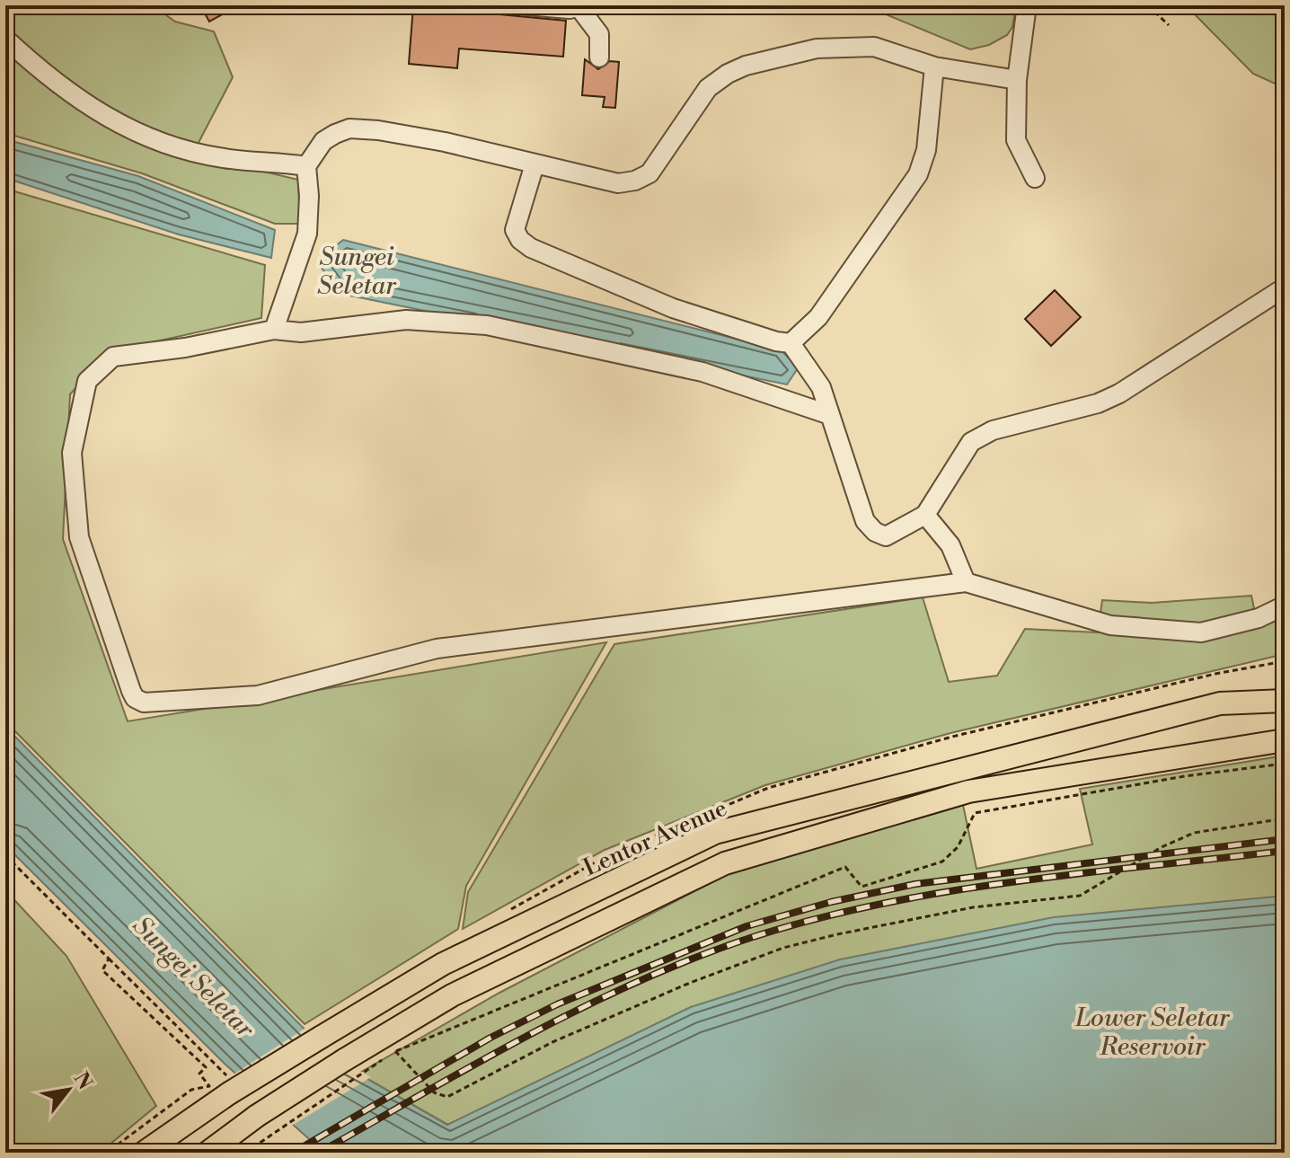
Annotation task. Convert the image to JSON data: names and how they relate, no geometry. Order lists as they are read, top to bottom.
{
  "streets": {
    "main road": ["Lentor Avenue"]
  },
  "water": ["Sungei Seletar", "Lower Seletar Reservoir"],
  "north": "top right"
}
